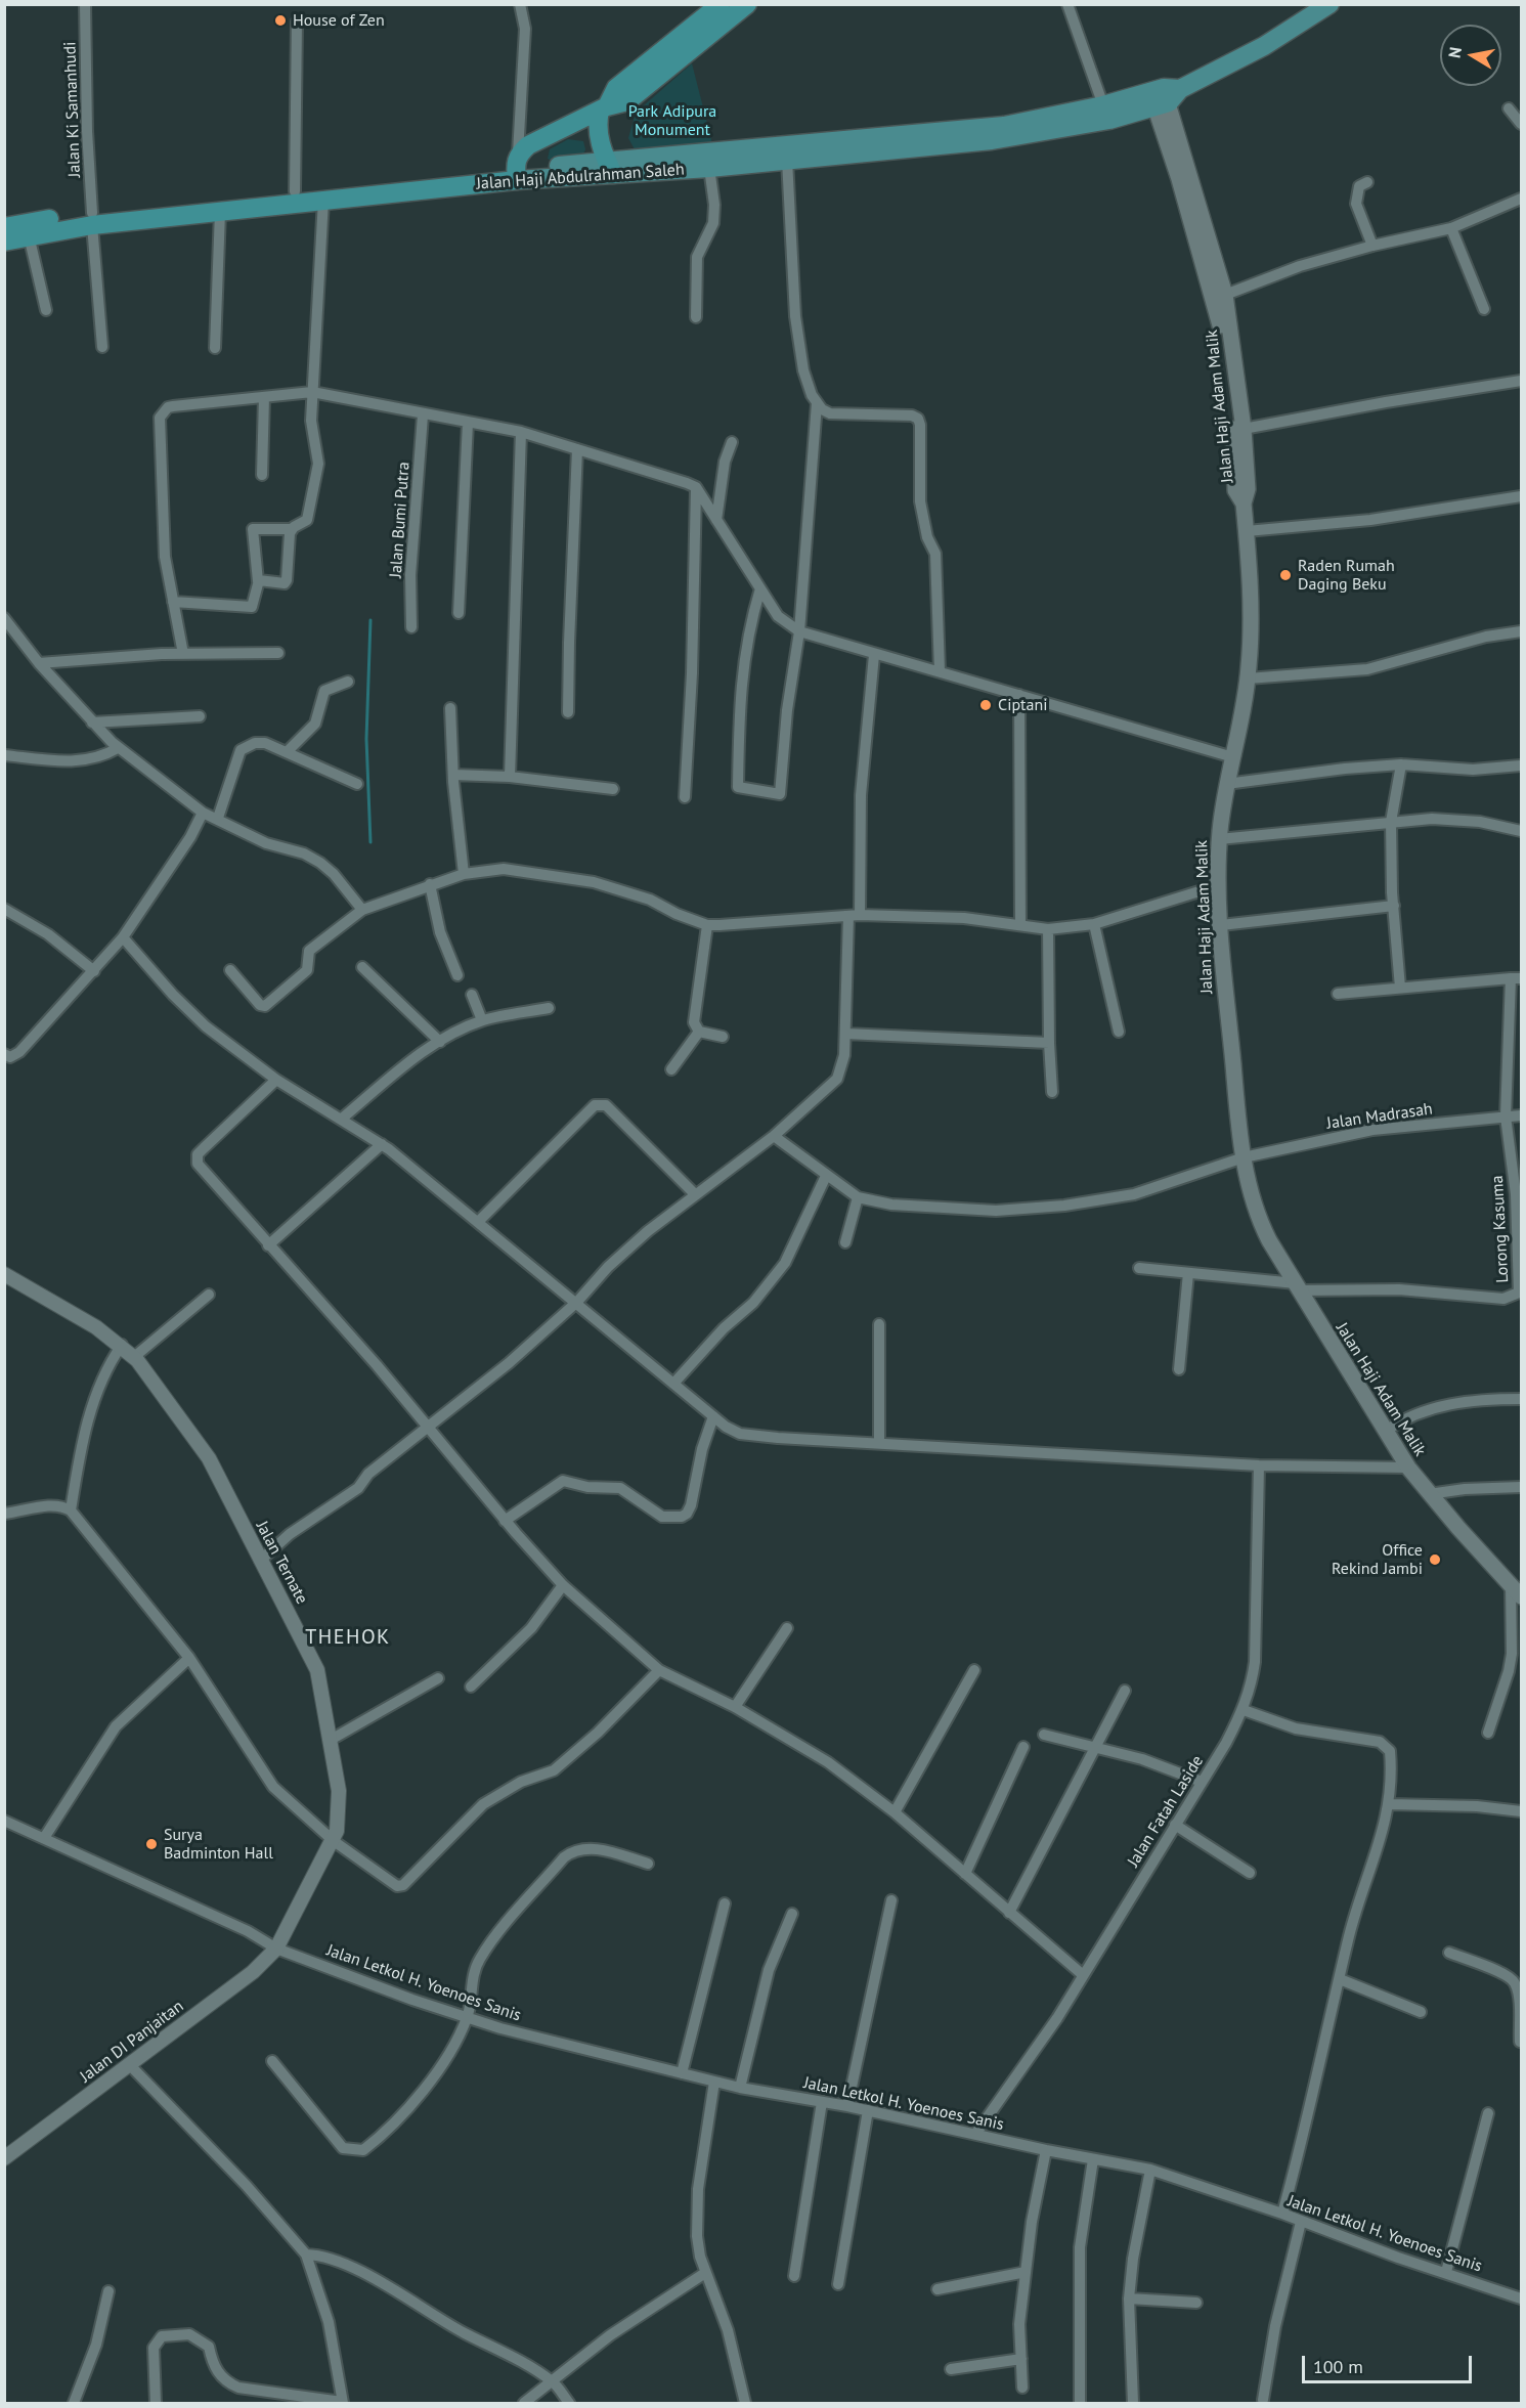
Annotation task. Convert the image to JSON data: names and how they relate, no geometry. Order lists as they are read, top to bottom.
{
  "streets": {
    "highway": ["Jalan Haji Abdulrahman Saleh"],
    "main road": ["Jalan Haji Adam Malik"],
    "street": [
      "Jalan Ki Samanhudi",
      "Jalan Bumi Putra",
      "Jalan Madrasah",
      "Lorong Kasuma",
      "Jalan Ternate",
      "Jalan Fatah Laside",
      "Jalan Letkol H. Yoenoes Sanis",
      "Jalan DI Panjaitan"
    ]
  },
  "crossings": [
    ["Jalan Ki Samanhudi", "Jalan Haji Abdulrahman Saleh"],
    ["Jalan Haji Abdulrahman Saleh", "Jalan Haji Adam Malik"],
    ["Jalan Haji Adam Malik", "Jalan Madrasah"],
    ["Jalan Haji Adam Malik", "Lorong Kasuma"],
    ["Jalan Madrasah", "Lorong Kasuma"],
    ["Jalan Ternate", "Jalan Letkol H. Yoenoes Sanis"],
    ["Jalan Ternate", "Jalan DI Panjaitan"],
    ["Jalan Fatah Laside", "Jalan Letkol H. Yoenoes Sanis"],
    ["Jalan Letkol H. Yoenoes Sanis", "Jalan DI Panjaitan"]
  ],
  "districts": ["THEHOK"],
  "parks": ["Park Adipura Monument"],
  "places": [
    "House of Zen",
    "Raden Rumah Daging Beku",
    "Ciptani",
    "Office Rekind Jambi",
    "Surya Badminton Hall"
  ],
  "scale_bar": "100 m",
  "north": "left"
}
